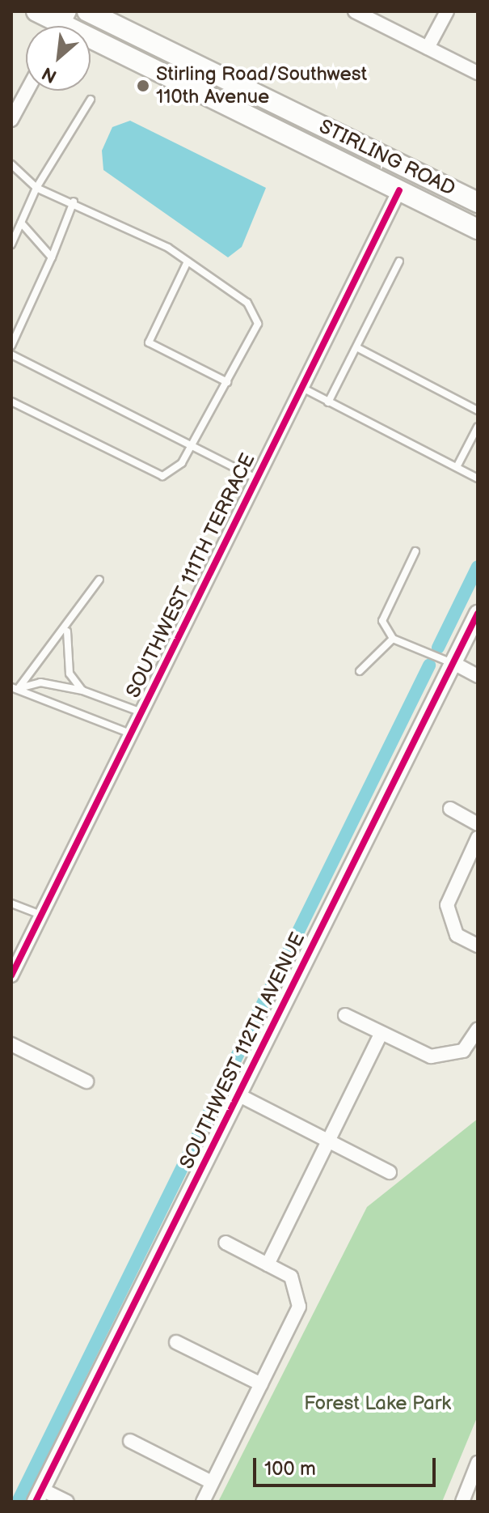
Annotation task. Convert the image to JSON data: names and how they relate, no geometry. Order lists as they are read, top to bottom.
{
  "streets": {
    "main road": ["STIRLING ROAD"],
    "street": ["SOUTHWEST 111TH TERRACE", "SOUTHWEST 112TH AVENUE"]
  },
  "crossings": [
    ["STIRLING ROAD", "SOUTHWEST 111TH TERRACE"]
  ],
  "parks": ["Forest Lake Park"],
  "places": ["Stirling Road/Southwest 110th Avenue"],
  "scale_bar": "100 m",
  "north": "bottom left"
}
